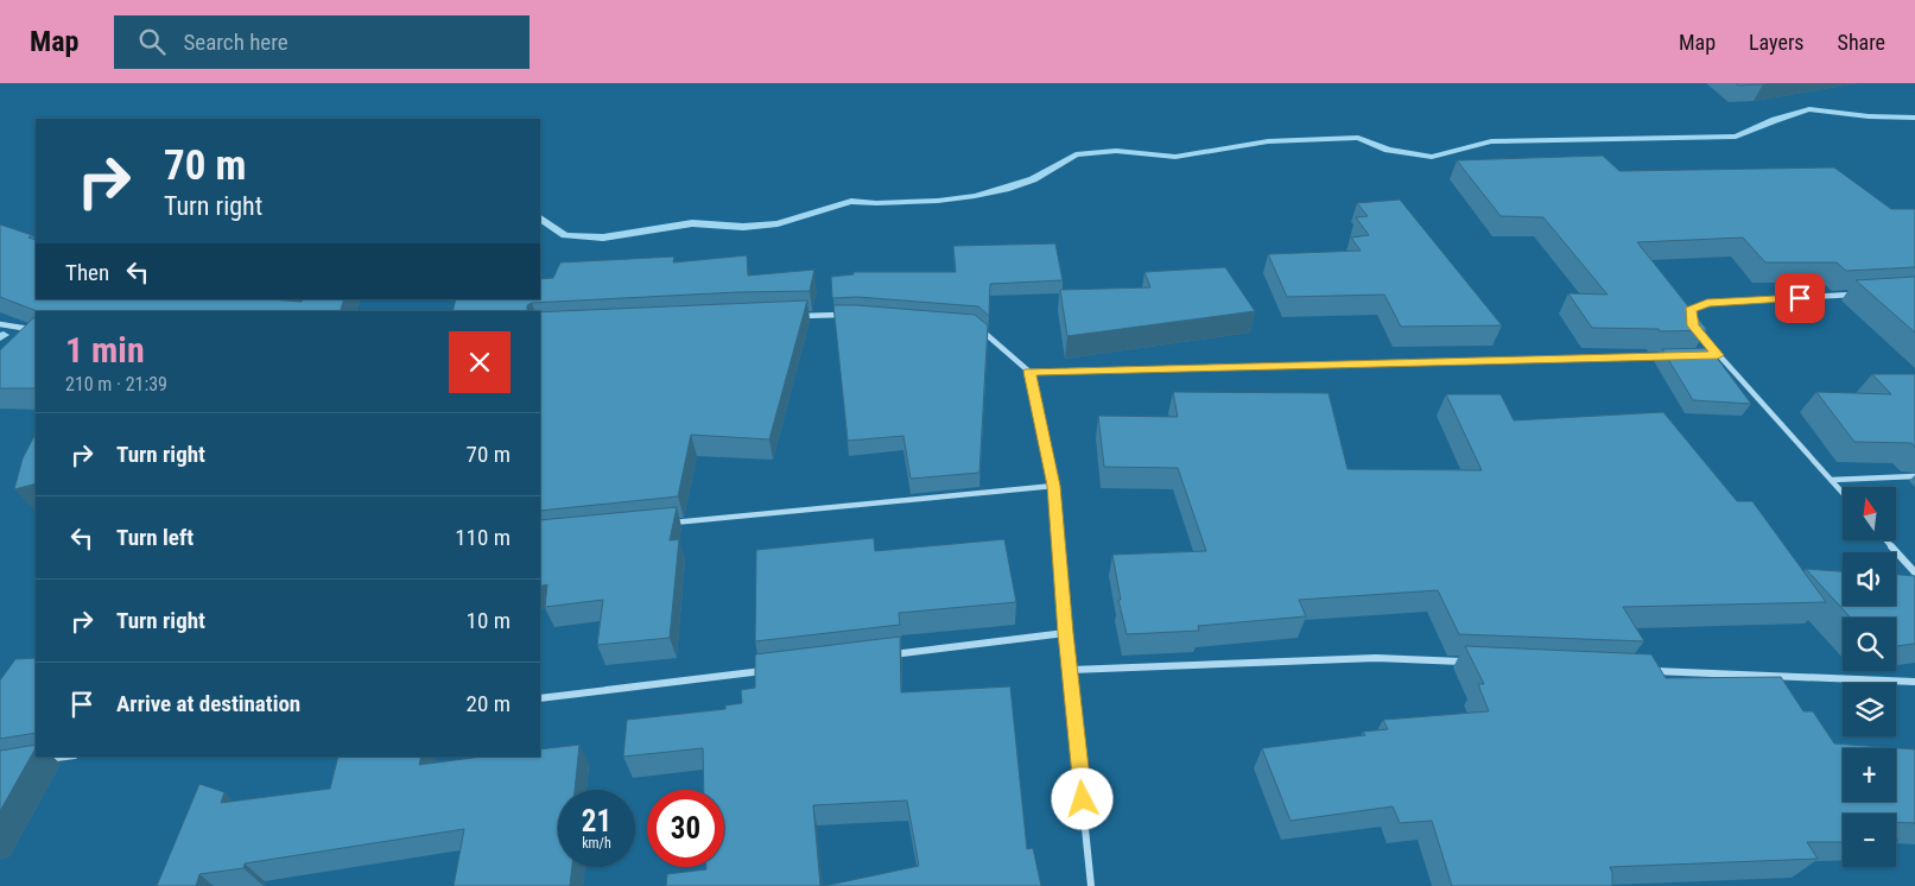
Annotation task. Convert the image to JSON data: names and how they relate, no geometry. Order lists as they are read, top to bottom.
{
  "north": "top",
  "page": {
    "header": "Map",
    "search": "Search here",
    "nav": ["Map", "Layers", "Share"],
    "turn": ["70 m", "Turn right"],
    "then": "Then",
    "heading": ["1 min", "210 m · 21:39"],
    "list": [
      {
        "name": "Turn right",
        "value": "70 m"
      },
      {
        "name": "Turn left",
        "value": "110 m"
      },
      {
        "name": "Turn right",
        "value": "10 m"
      },
      {
        "name": "Arrive at destination",
        "value": "20 m"
      }
    ],
    "map_buttons": ["+", "−"],
    "speed": "21 km/h",
    "limit": "30"
  }
}
